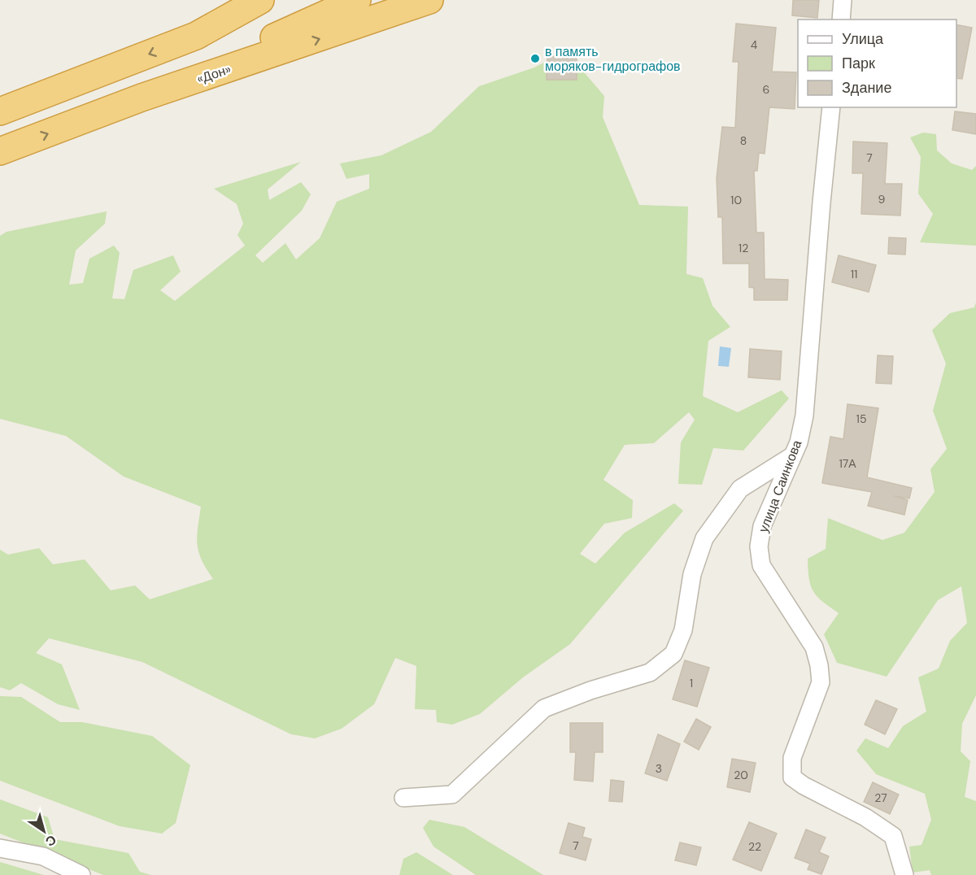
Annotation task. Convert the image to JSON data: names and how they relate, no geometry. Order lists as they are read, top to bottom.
{
  "streets": {
    "highway": ["«Дон»"],
    "street": ["улица Саинкова"]
  },
  "places": ["в память моряков-гидрографов"],
  "house_numbers": [
    "4",
    "6",
    "8",
    "7",
    "9",
    "10",
    "12",
    "11",
    "15",
    "17А",
    "1",
    "3",
    "20",
    "27",
    "7",
    "22"
  ],
  "legend": ["Улица", "Парк", "Здание"],
  "north": "bottom right"
}
